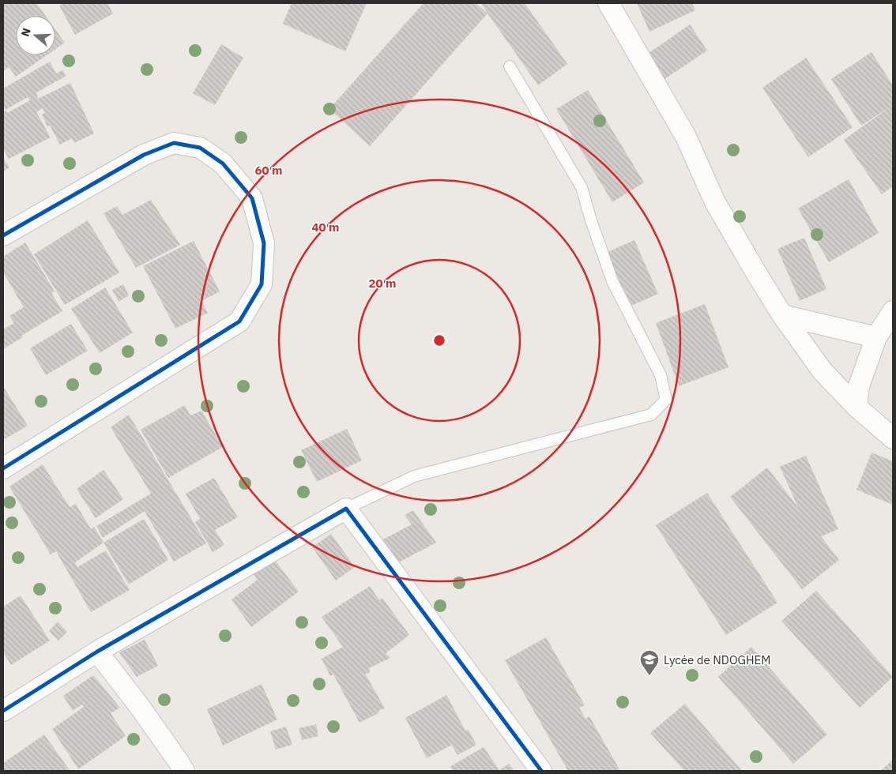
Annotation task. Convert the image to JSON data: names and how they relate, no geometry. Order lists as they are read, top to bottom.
{
  "places": {
    "school or university": ["Lycée de NDOGHEM"]
  },
  "north": "left",
  "rings": ["60 m", "40 m", "20 m"]
}
